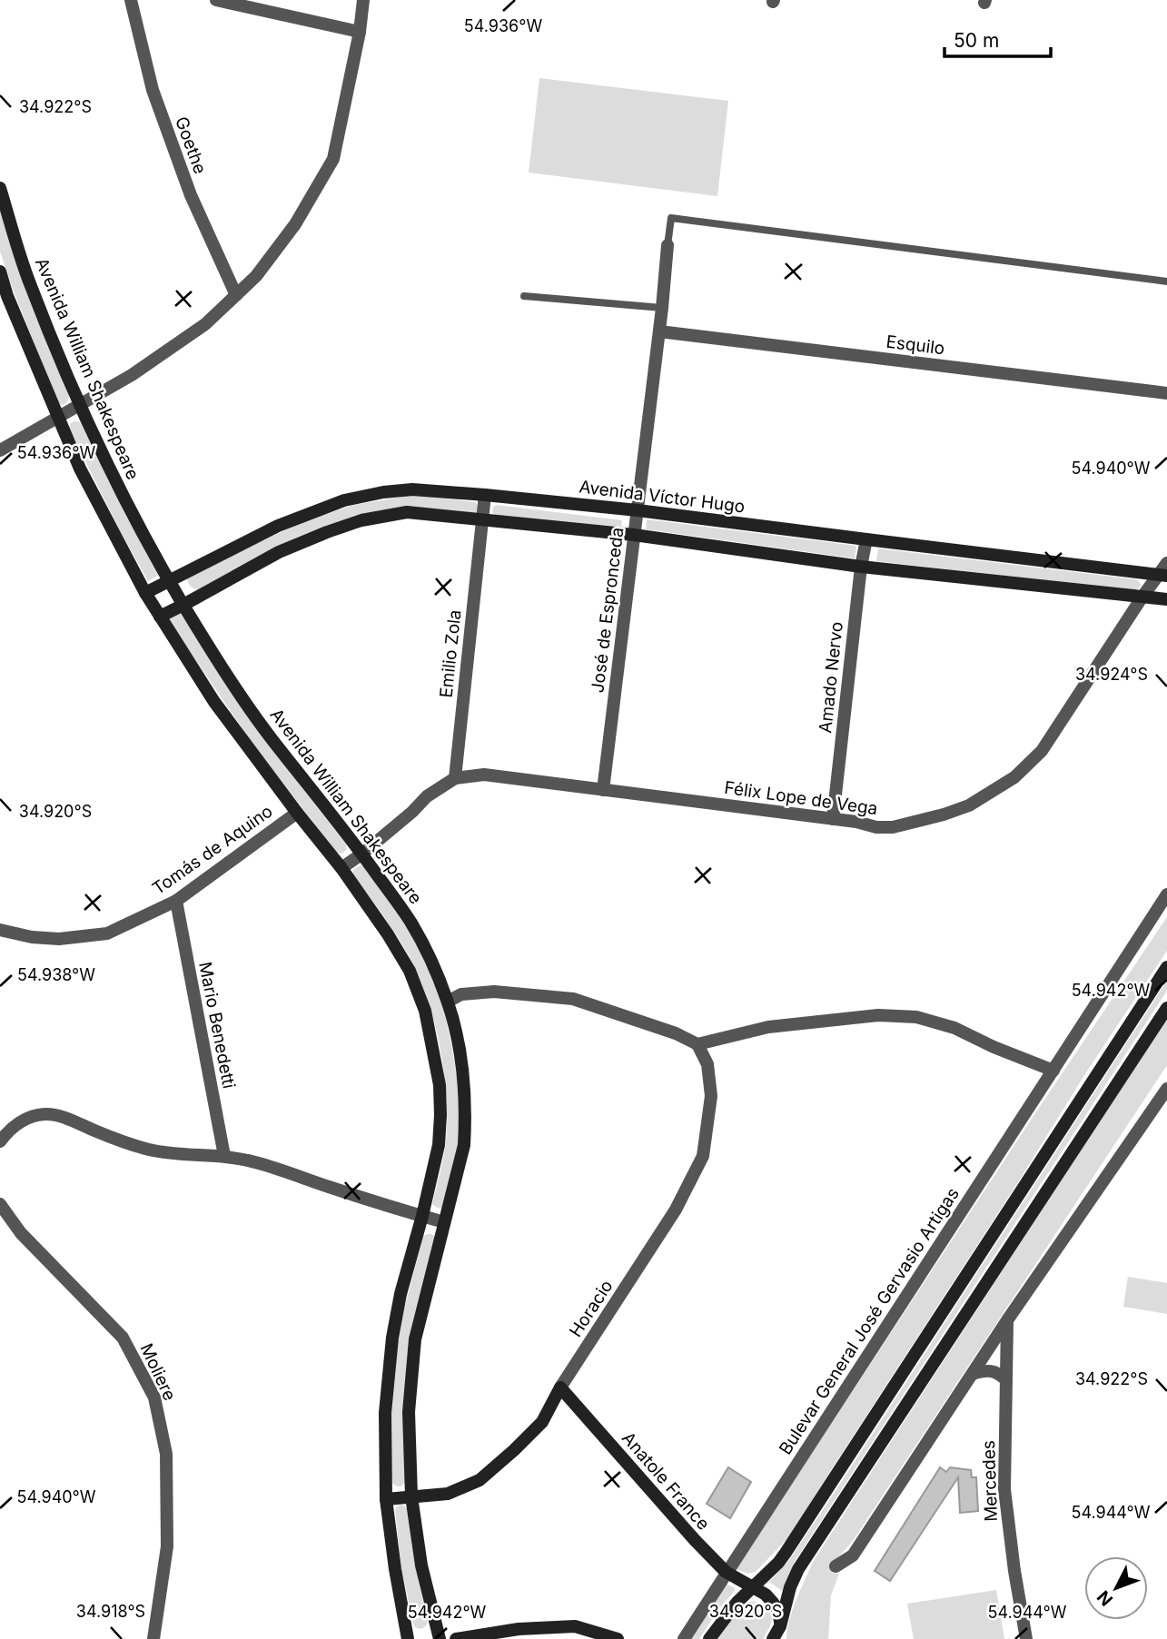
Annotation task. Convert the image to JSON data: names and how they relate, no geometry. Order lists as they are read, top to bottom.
{
  "streets": {
    "street": [
      "Goethe",
      "Esquilo",
      "Avenida William Shakespeare",
      "Avenida Víctor Hugo",
      "José de Espronceda",
      "Emilio Zola",
      "Amado Nervo",
      "Félix Lope de Vega",
      "Tomás de Aquino",
      "Mario Benedetti",
      "Horacio",
      "Bulevar General José Gervasio Artigas",
      "Moliere",
      "Anatole France",
      "Mercedes"
    ]
  },
  "crossings": [
    ["Esquilo", "José de Espronceda"],
    ["Avenida William Shakespeare", "Avenida Víctor Hugo"],
    ["Avenida William Shakespeare", "Félix Lope de Vega"],
    ["Avenida William Shakespeare", "Horacio"],
    ["Avenida Víctor Hugo", "José de Espronceda"],
    ["Avenida Víctor Hugo", "Emilio Zola"],
    ["Avenida Víctor Hugo", "Amado Nervo"],
    ["Avenida Víctor Hugo", "Félix Lope de Vega"],
    ["José de Espronceda", "Félix Lope de Vega"],
    ["Emilio Zola", "Félix Lope de Vega"],
    ["Amado Nervo", "Félix Lope de Vega"],
    ["Tomás de Aquino", "Mario Benedetti"],
    ["Horacio", "Anatole France"],
    ["Bulevar General José Gervasio Artigas", "Anatole France"]
  ],
  "scale_bar": "50 m",
  "north": "bottom left",
  "coordinates": [
    "54.936°W",
    "34.922°S",
    "54.940°W",
    "34.924°S",
    "34.920°S",
    "54.938°W",
    "54.942°W",
    "54.944°W",
    "34.918°S"
  ]
}
